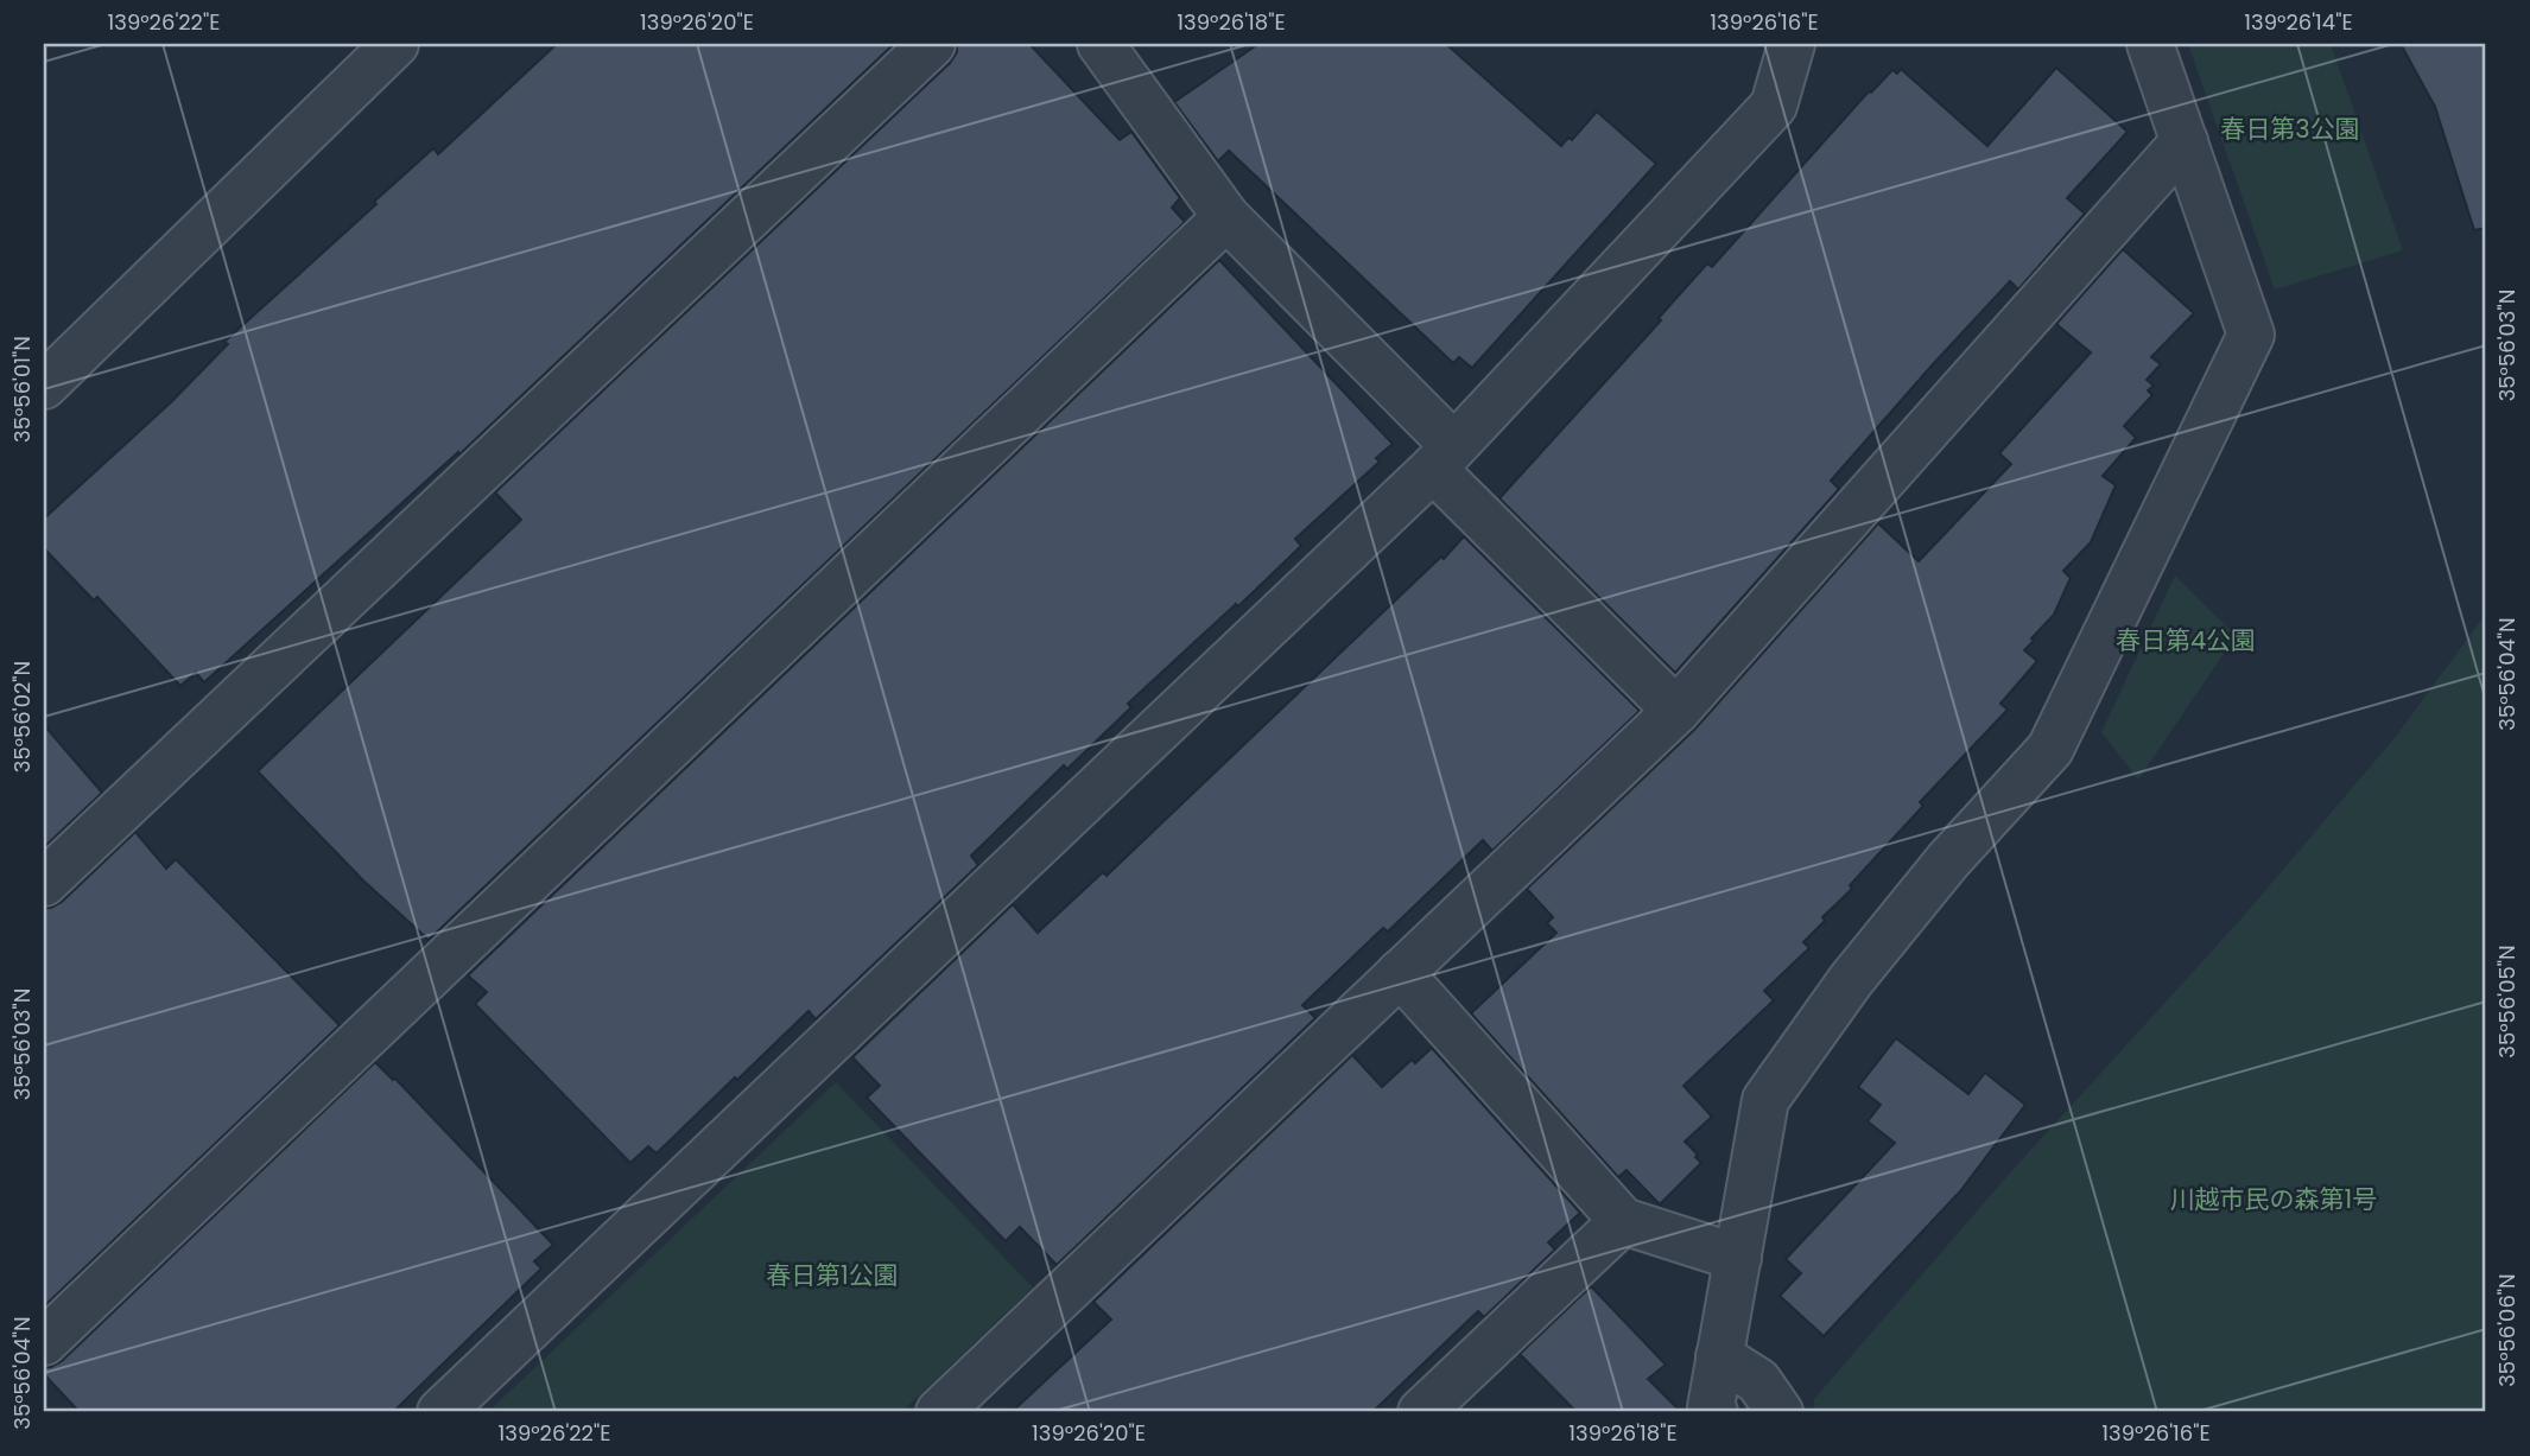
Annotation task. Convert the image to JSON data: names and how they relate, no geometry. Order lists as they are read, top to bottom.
{
  "parks": [
    "春日第3公園",
    "春日第4公園",
    "川越市民の森第1号",
    "春日第1公園"
  ],
  "coordinates": [
    "139°26'22\"E",
    "139°26'20\"E",
    "139°26'18\"E",
    "139°26'16\"E",
    "139°26'14\"E",
    "35°56'03\"N",
    "35°56'01\"N",
    "35°56'04\"N",
    "35°56'02\"N",
    "35°56'05\"N",
    "35°56'06\"N"
  ]
}
